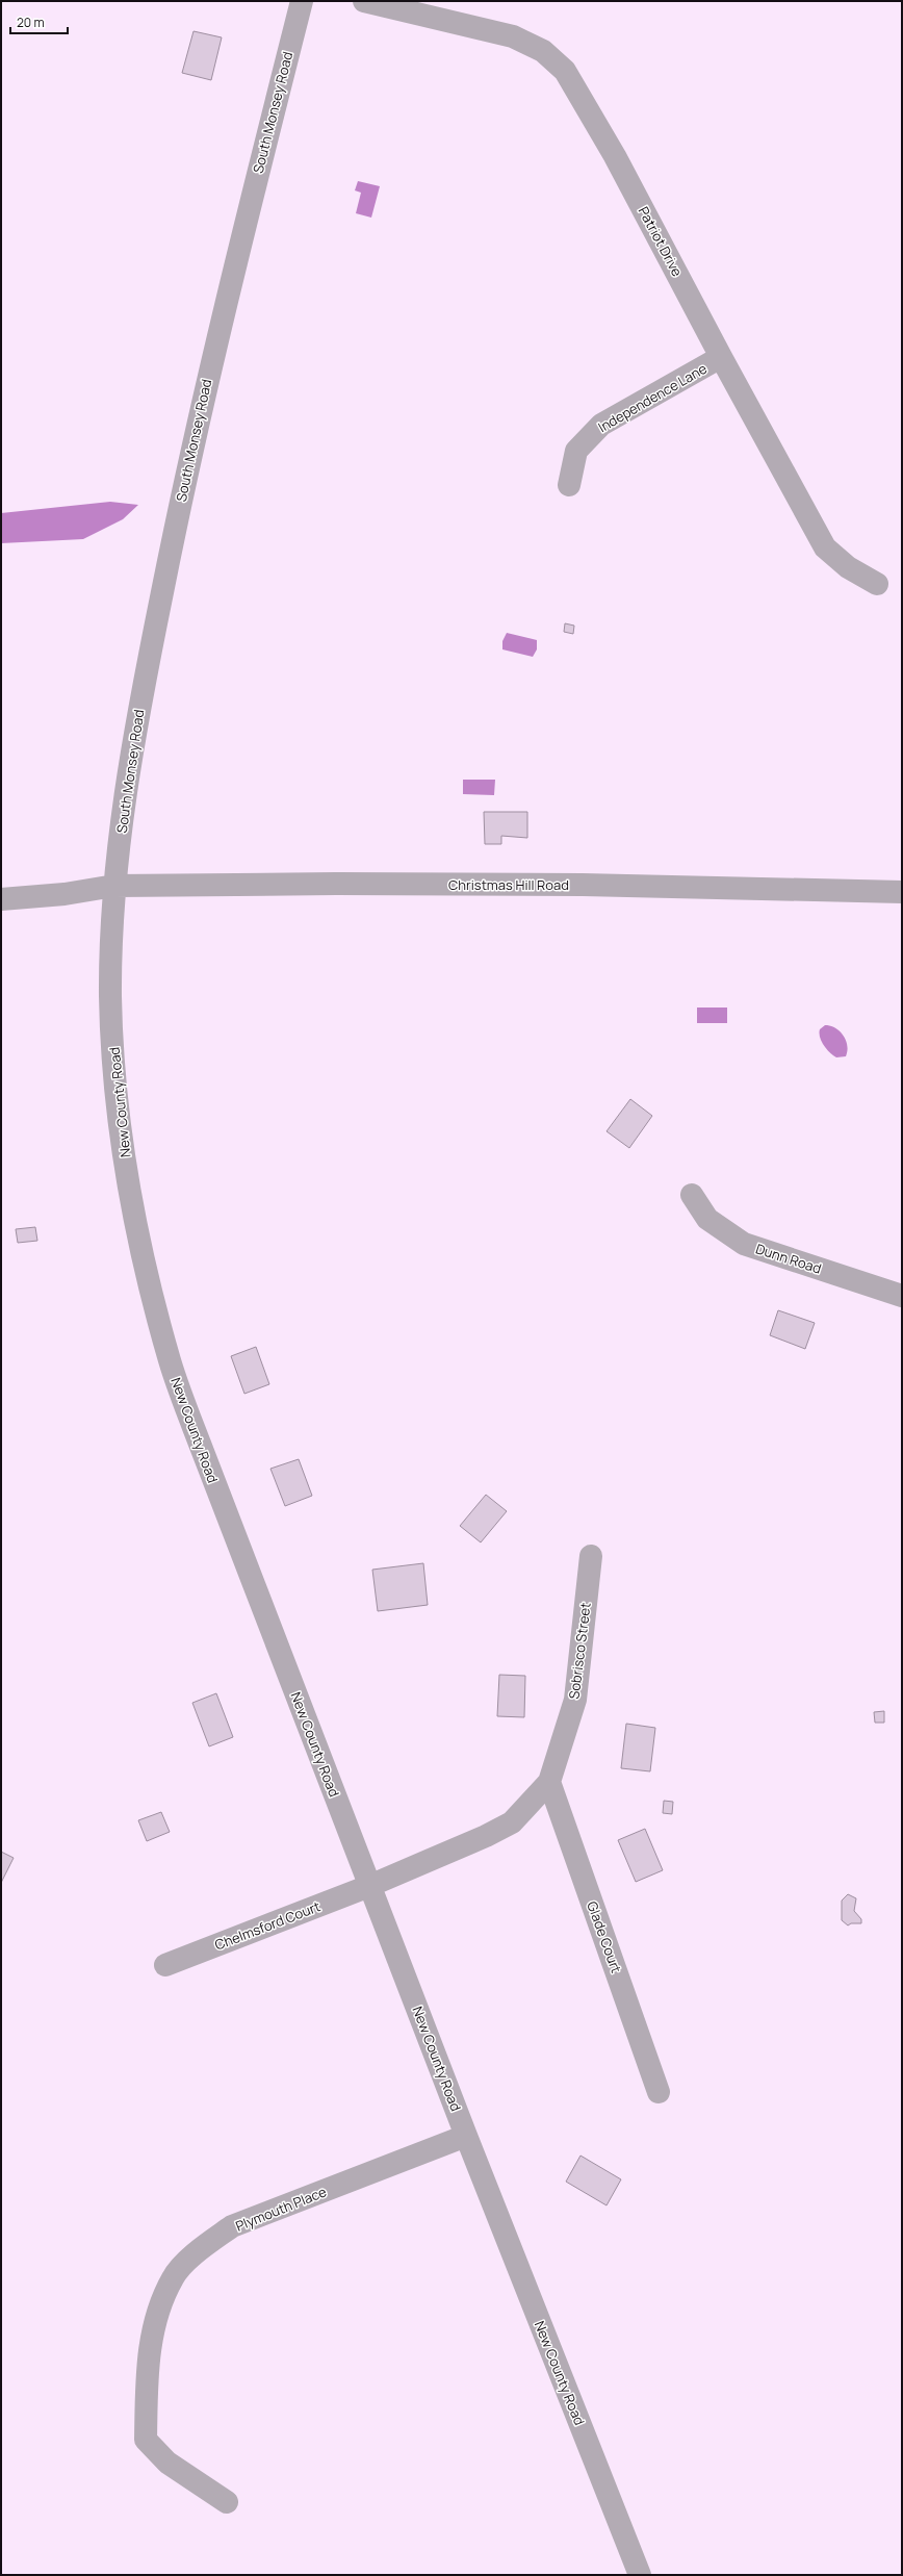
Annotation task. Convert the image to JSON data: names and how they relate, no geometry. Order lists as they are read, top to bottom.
{
  "streets": {
    "street": [
      "South Monsey Road",
      "Patriot Drive",
      "Independence Lane",
      "Christmas Hill Road",
      "New County Road",
      "Dunn Road",
      "Sobrisco Street",
      "Chelmsford Court",
      "Glade Court",
      "Plymouth Place"
    ]
  },
  "crossings": [
    ["South Monsey Road", "Christmas Hill Road"],
    ["South Monsey Road", "New County Road"],
    ["Patriot Drive", "Independence Lane"],
    ["Christmas Hill Road", "New County Road"],
    ["New County Road", "Sobrisco Street"],
    ["New County Road", "Chelmsford Court"],
    ["New County Road", "Plymouth Place"],
    ["Sobrisco Street", "Chelmsford Court"],
    ["Sobrisco Street", "Glade Court"]
  ],
  "scale_bar": "20 m"
}
